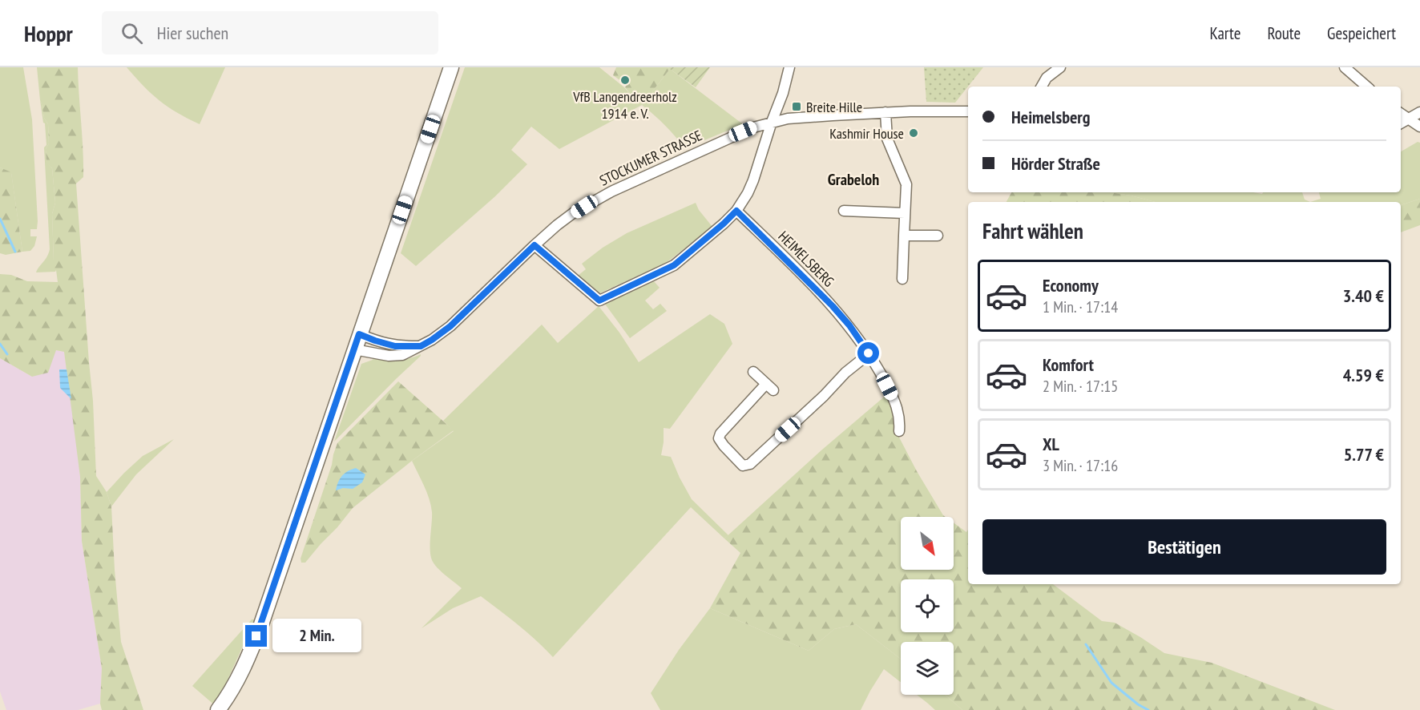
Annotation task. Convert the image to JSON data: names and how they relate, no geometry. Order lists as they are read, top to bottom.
{
  "streets": {
    "street": ["STOCKUMER STRASSE", "HEIMELSBERG"]
  },
  "districts": ["Grabeloh"],
  "places": {
    "other": ["VfB Langendreerholz 1914 e. V.", "Kashmir House"],
    "transit": ["Breite Hille"]
  },
  "north": "bottom right",
  "page": {
    "header": "Hoppr",
    "search": "Hier suchen",
    "nav": ["Karte", "Route", "Gespeichert"],
    "banner": ["Heimelsberg", "Hörder Straße"],
    "heading": "Fahrt wählen",
    "list": [
      {
        "name": "Economy",
        "note": "1 Min. · 17:14",
        "value": "3.40 €"
      },
      {
        "name": "Komfort",
        "note": "2 Min. · 17:15",
        "value": "4.59 €"
      },
      {
        "name": "XL",
        "note": "3 Min. · 17:16",
        "value": "5.77 €"
      }
    ],
    "buttons": "Bestätigen",
    "bubble": "2 Min."
  }
}
